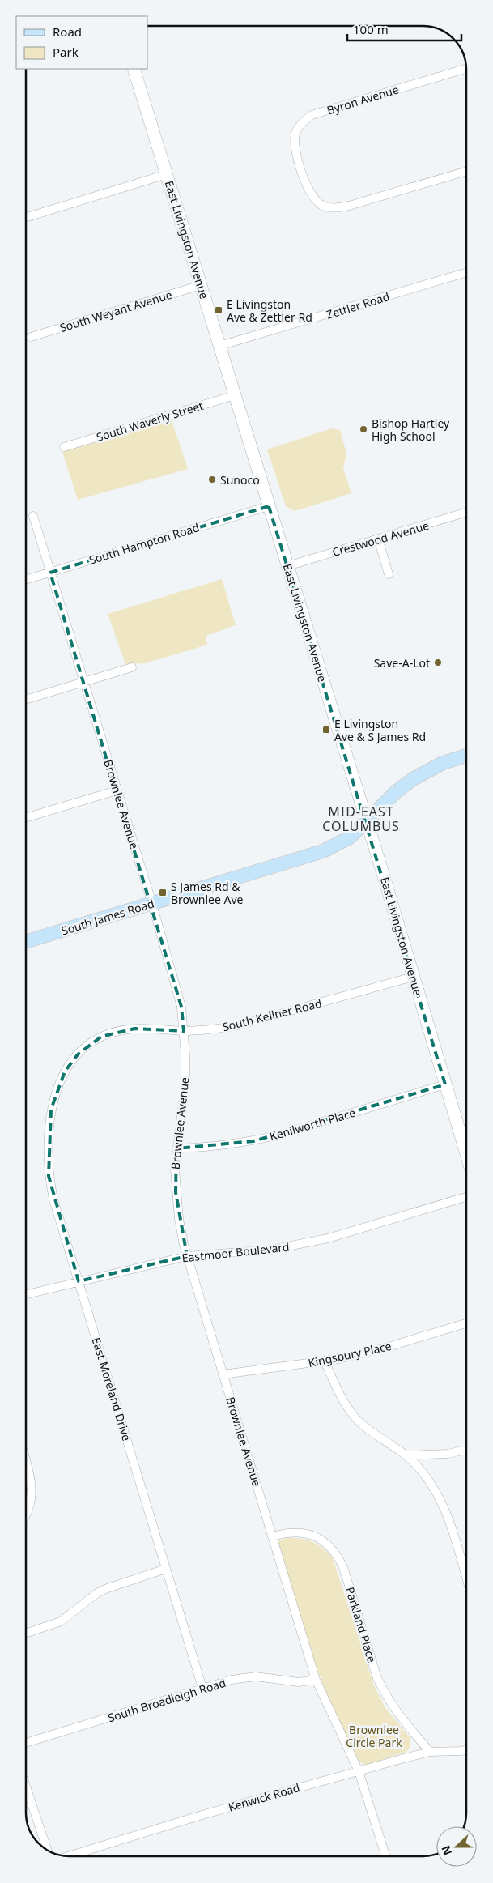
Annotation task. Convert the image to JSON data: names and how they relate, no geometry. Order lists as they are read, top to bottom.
{
  "streets": {
    "main road": ["East Livingston Avenue", "South James Road"],
    "street": [
      "Byron Avenue",
      "Zettler Road",
      "South Weyant Avenue",
      "South Waverly Street",
      "Crestwood Avenue",
      "South Hampton Road",
      "Brownlee Avenue",
      "South Kellner Road",
      "Kenilworth Place",
      "Eastmoor Boulevard",
      "Kingsbury Place",
      "East Moreland Drive",
      "Parkland Place",
      "South Broadleigh Road",
      "Kenwick Road"
    ]
  },
  "crossings": [
    ["East Livingston Avenue", "Zettler Road"],
    ["East Livingston Avenue", "South Weyant Avenue"],
    ["East Livingston Avenue", "South Waverly Street"],
    ["East Livingston Avenue", "Crestwood Avenue"],
    ["East Livingston Avenue", "South Hampton Road"],
    ["East Livingston Avenue", "South James Road"],
    ["East Livingston Avenue", "South Kellner Road"],
    ["East Livingston Avenue", "Kenilworth Place"],
    ["South Hampton Road", "Brownlee Avenue"],
    ["Brownlee Avenue", "South James Road"],
    ["Brownlee Avenue", "South Kellner Road"],
    ["Brownlee Avenue", "Kenilworth Place"],
    ["Brownlee Avenue", "Eastmoor Boulevard"],
    ["Brownlee Avenue", "Kingsbury Place"],
    ["Brownlee Avenue", "Parkland Place"],
    ["Brownlee Avenue", "South Broadleigh Road"],
    ["Brownlee Avenue", "Kenwick Road"],
    ["South Kellner Road", "East Moreland Drive"],
    ["Eastmoor Boulevard", "East Moreland Drive"],
    ["East Moreland Drive", "South Broadleigh Road"],
    ["Parkland Place", "Kenwick Road"]
  ],
  "districts": ["MID-EAST COLUMBUS"],
  "parks": ["Brownlee Circle Park"],
  "places": {
    "transit": ["E Livingston Ave & Zettler Rd", "E Livingston Ave & S James Rd", "S James Rd & Brownlee Ave"],
    "other": ["Bishop Hartley High School", "Sunoco", "Save-A-Lot"]
  },
  "legend": ["Road", "Park"],
  "scale_bar": "100 m",
  "north": "left"
}
